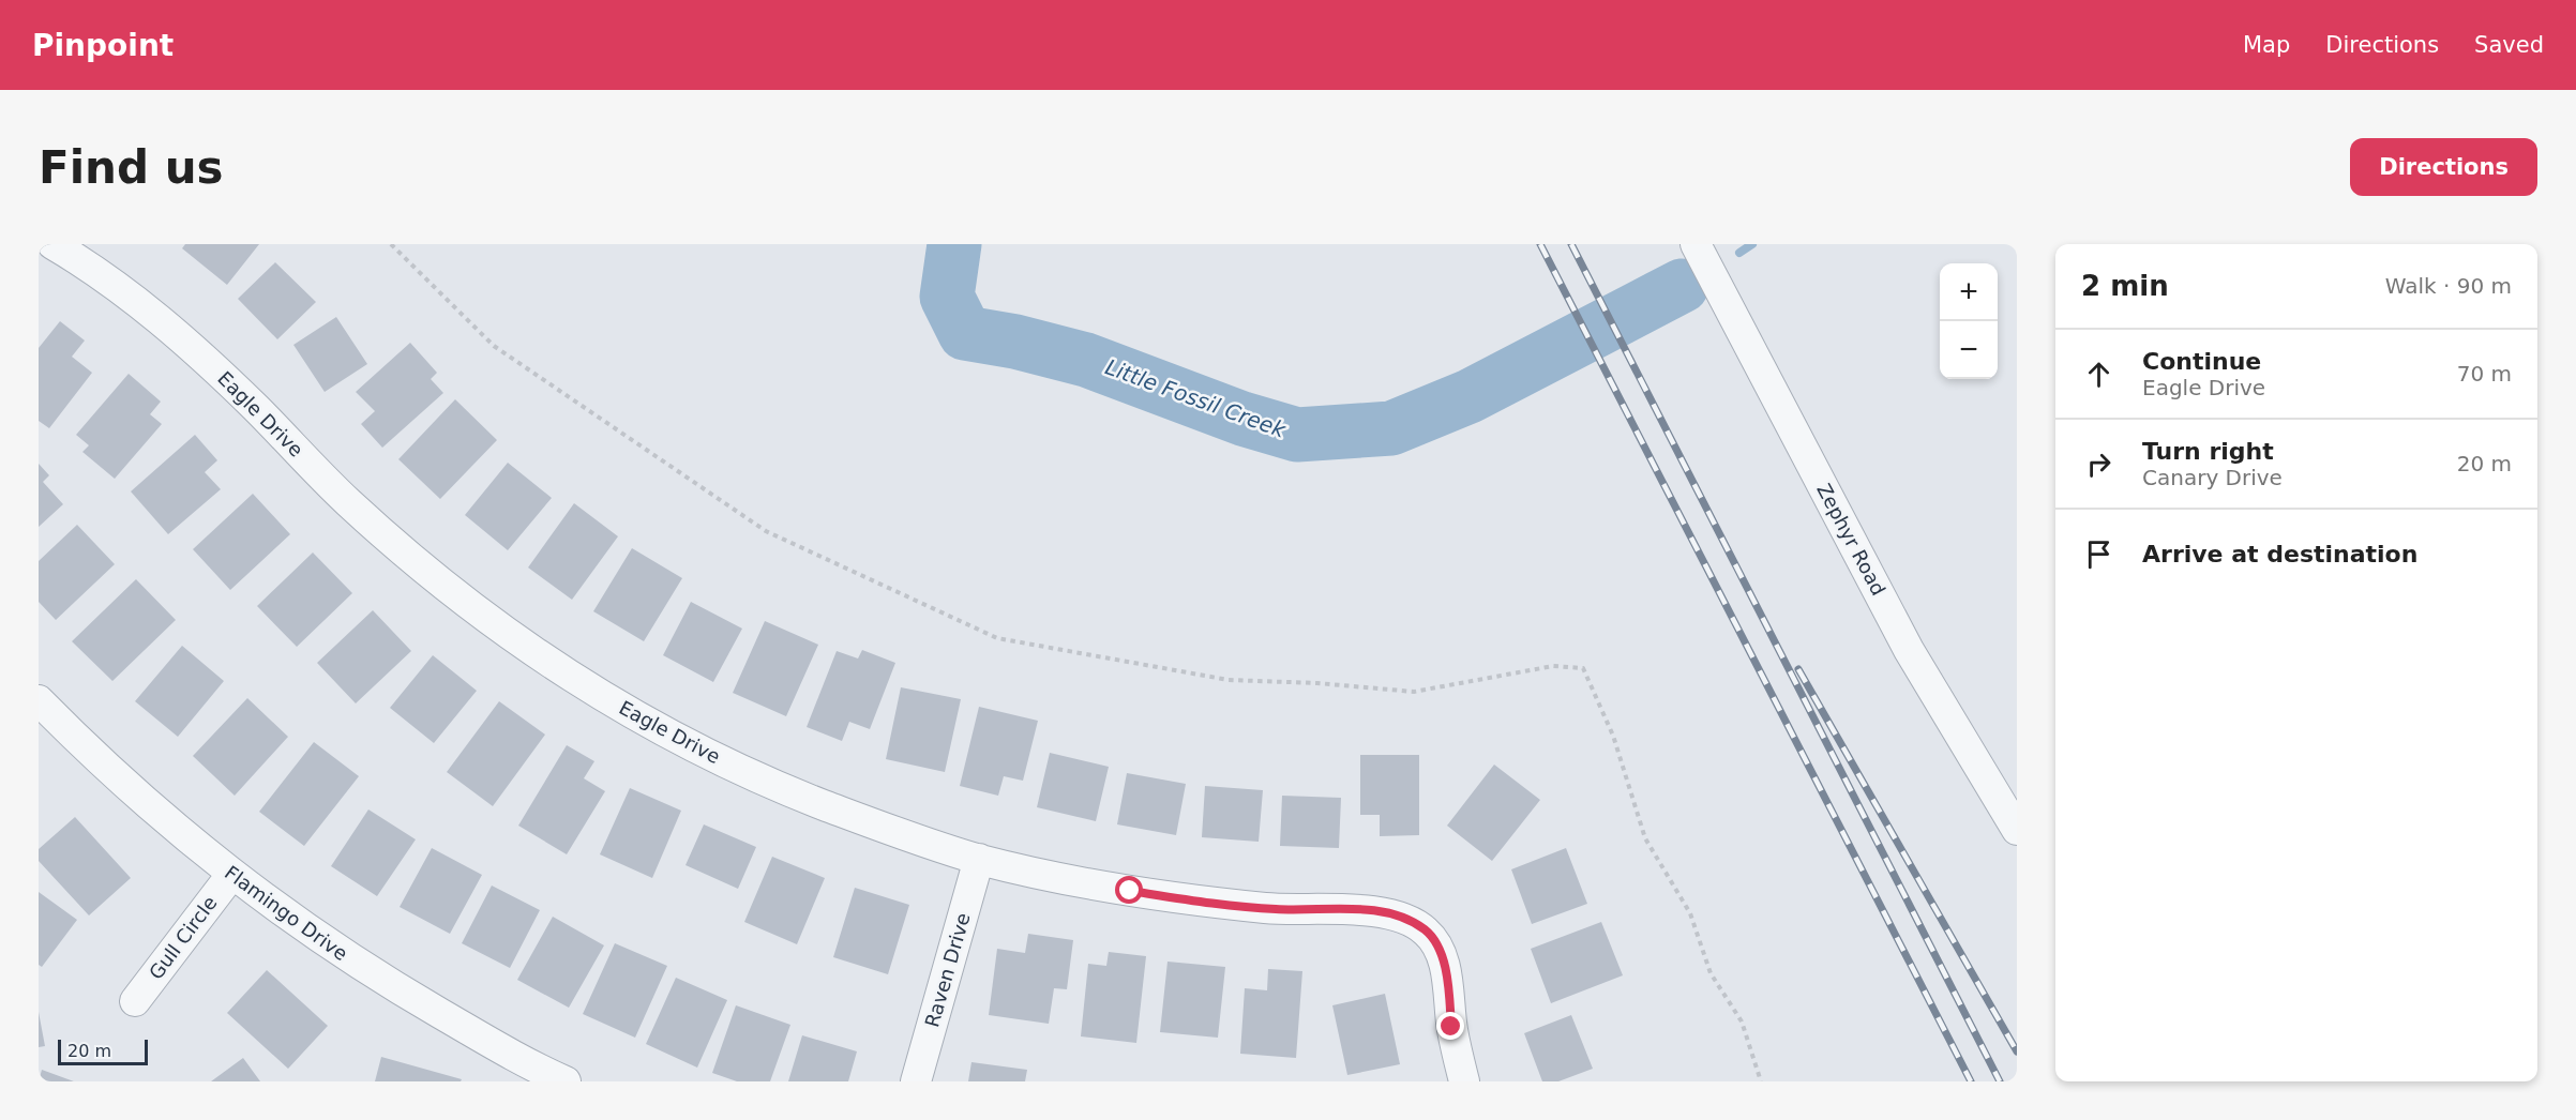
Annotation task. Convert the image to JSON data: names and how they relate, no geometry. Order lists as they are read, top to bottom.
{
  "streets": {
    "street": [
      "Eagle Drive",
      "Zephyr Road",
      "Flamingo Drive",
      "Gull Circle",
      "Raven Drive"
    ]
  },
  "crossings": [
    ["Eagle Drive", "Raven Drive"],
    ["Flamingo Drive", "Gull Circle"]
  ],
  "water": ["Little Fossil Creek"],
  "scale_bar": "20 m",
  "page": {
    "header": "Pinpoint",
    "nav": ["Map", "Directions", "Saved"],
    "buttons": "Directions",
    "title": "Find us",
    "heading": ["2 min", "Walk · 90 m"],
    "map_buttons": ["+", "−"],
    "list": [
      ["Continue", "Eagle Drive", "70 m"],
      ["Turn right", "Canary Drive", "20 m"],
      "Arrive at destination"
    ],
    "scale": "20 m"
  }
}
